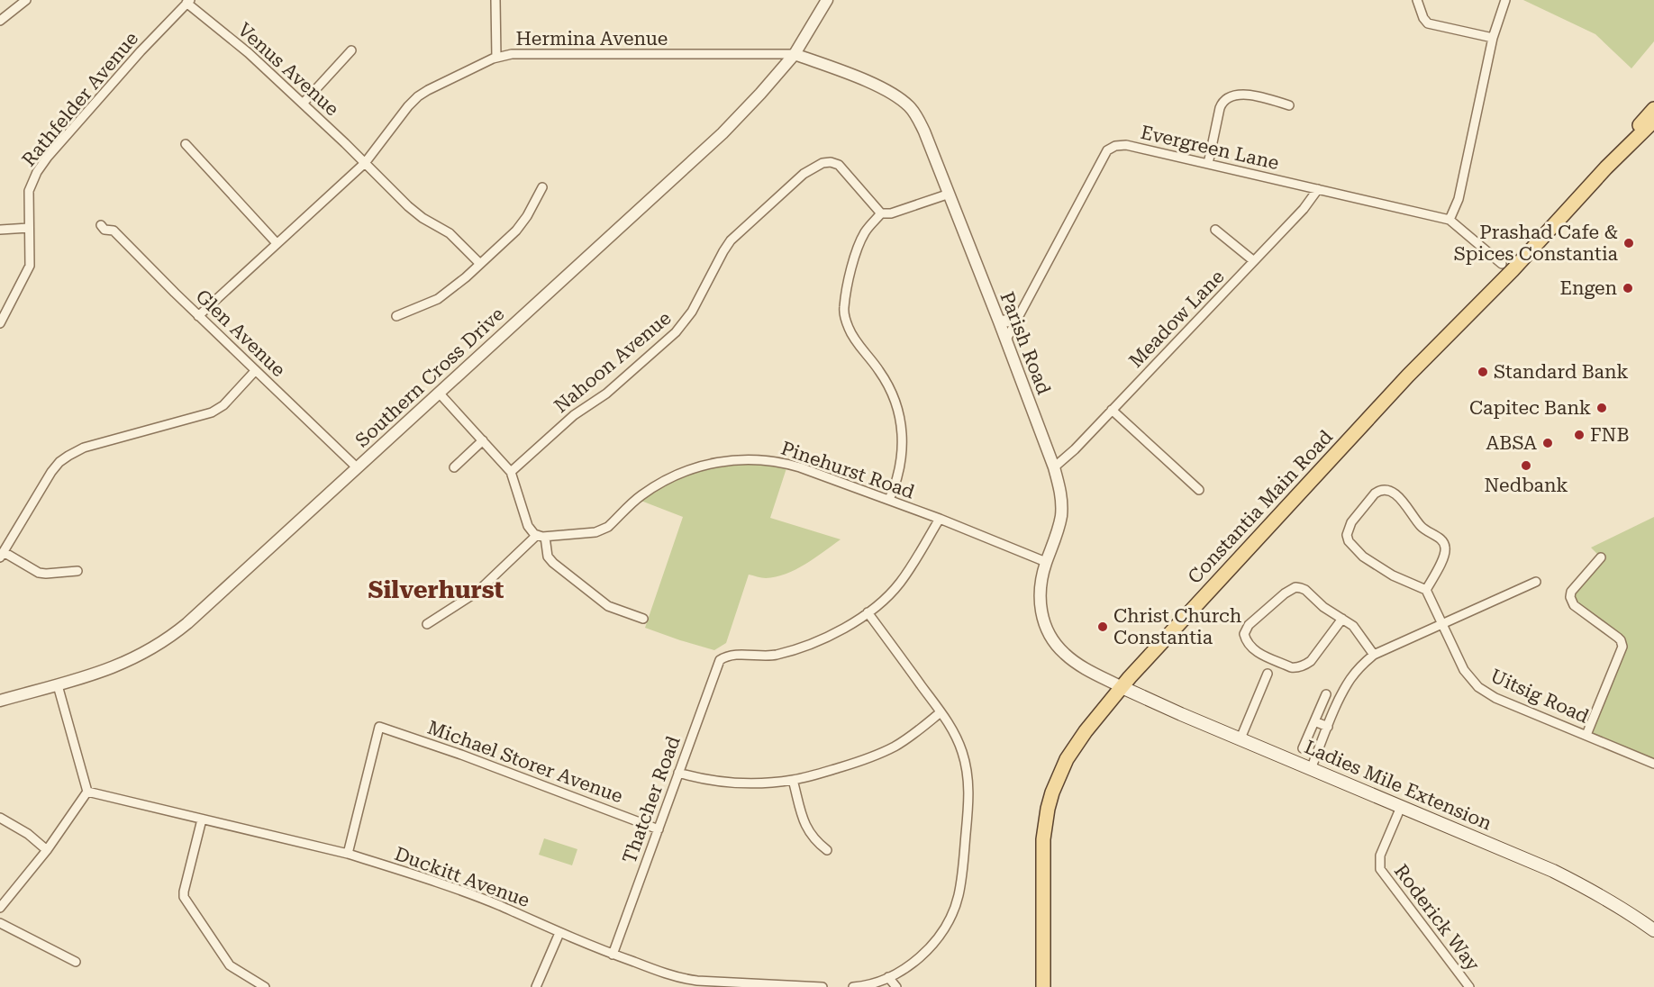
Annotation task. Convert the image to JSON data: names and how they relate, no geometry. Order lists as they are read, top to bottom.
{
  "streets": {
    "main road": ["Constantia Main Road", "Ladies Mile Extension"],
    "street": [
      "Hermina Avenue",
      "Venus Avenue",
      "Rathfelder Avenue",
      "Evergreen Lane",
      "Meadow Lane",
      "Glen Avenue",
      "Parish Road",
      "Nahoon Avenue",
      "Southern Cross Drive",
      "Pinehurst Road",
      "Uitsig Road",
      "Michael Storer Avenue",
      "Thatcher Road",
      "Duckitt Avenue",
      "Roderick Way"
    ]
  },
  "crossings": [
    ["Hermina Avenue", "Venus Avenue"],
    ["Hermina Avenue", "Glen Avenue"],
    ["Hermina Avenue", "Parish Road"],
    ["Hermina Avenue", "Southern Cross Drive"],
    ["Venus Avenue", "Rathfelder Avenue"],
    ["Evergreen Lane", "Meadow Lane"],
    ["Evergreen Lane", "Parish Road"],
    ["Meadow Lane", "Parish Road"],
    ["Glen Avenue", "Southern Cross Drive"],
    ["Parish Road", "Southern Cross Drive"],
    ["Parish Road", "Pinehurst Road"],
    ["Parish Road", "Constantia Main Road"],
    ["Parish Road", "Ladies Mile Extension"],
    ["Constantia Main Road", "Ladies Mile Extension"],
    ["Michael Storer Avenue", "Thatcher Road"],
    ["Michael Storer Avenue", "Duckitt Avenue"],
    ["Ladies Mile Extension", "Roderick Way"],
    ["Thatcher Road", "Duckitt Avenue"]
  ],
  "districts": ["Silverhurst"],
  "places": [
    "Prashad Cafe & Spices Constantia",
    "Engen",
    "Standard Bank",
    "Capitec Bank",
    "FNB",
    "ABSA",
    "Nedbank",
    "Christ Church Constantia"
  ]
}
